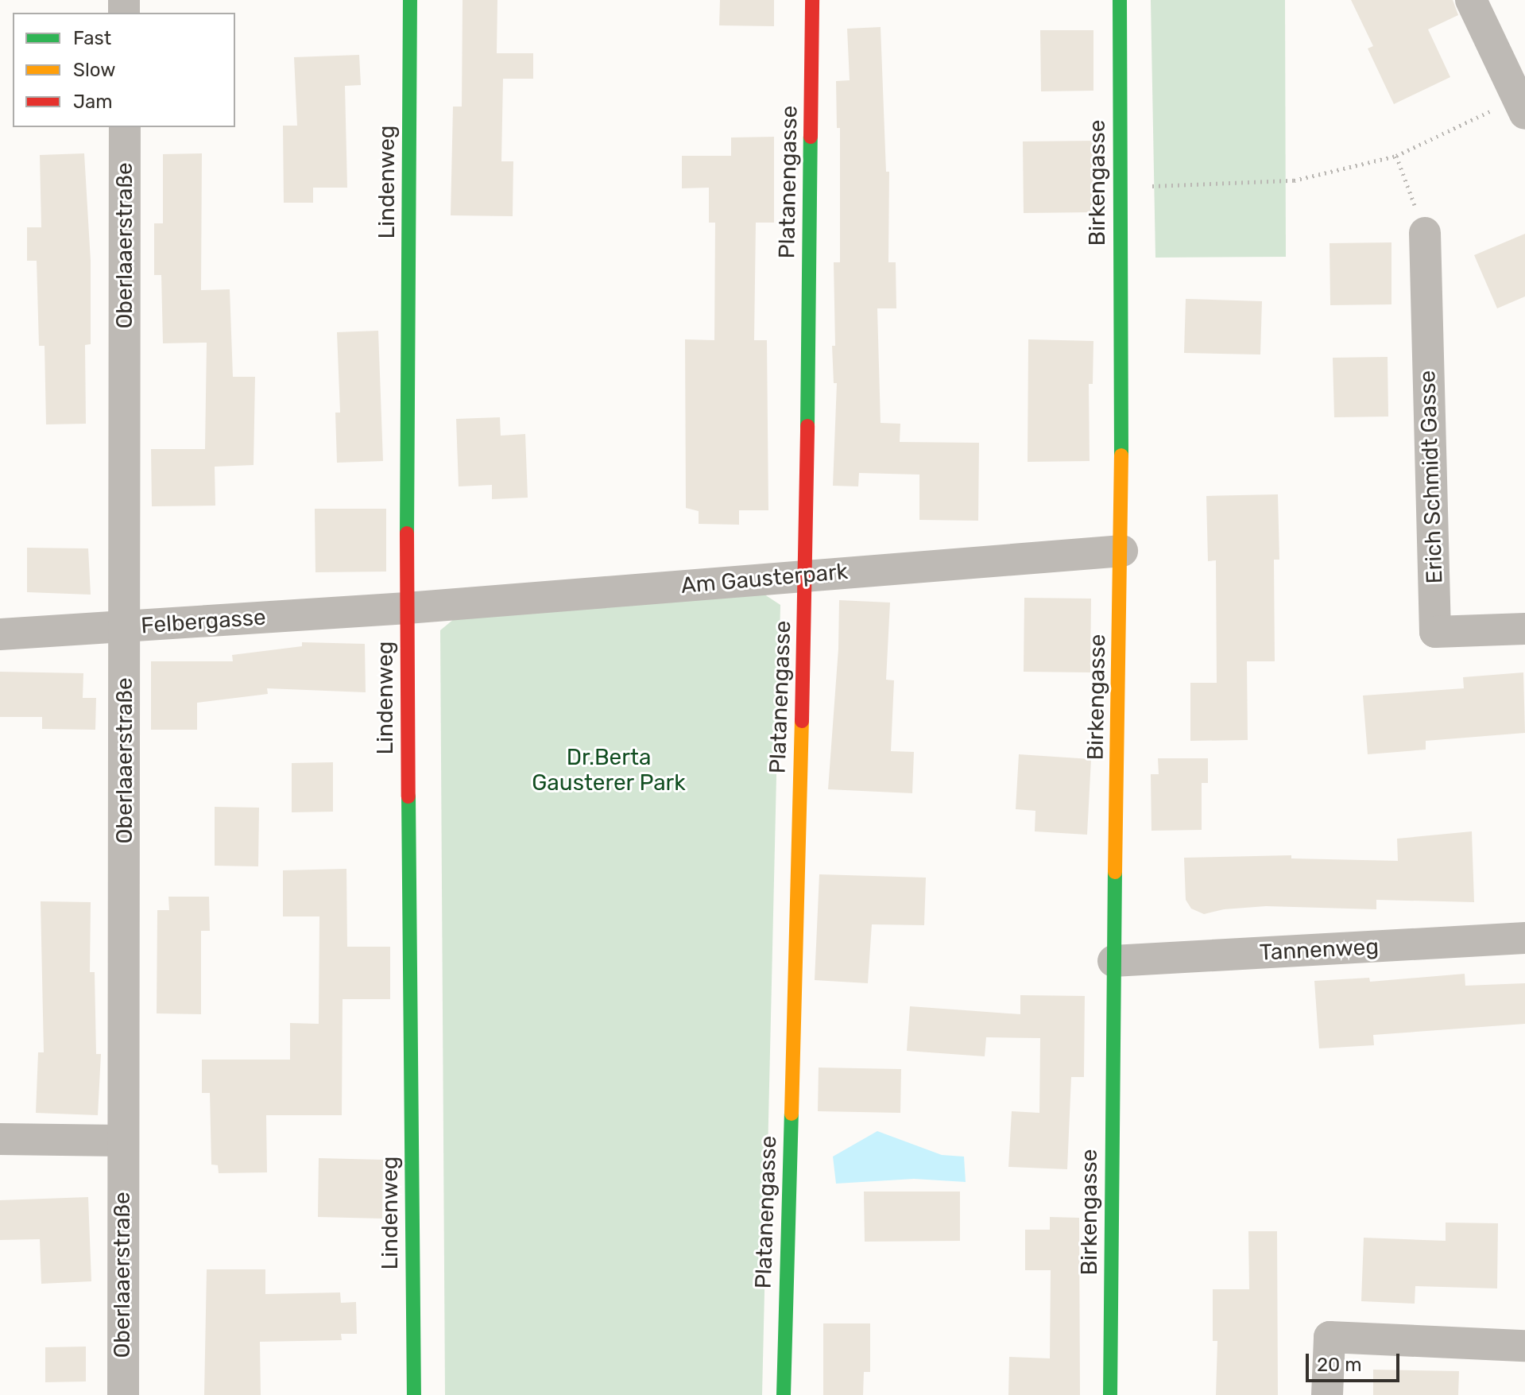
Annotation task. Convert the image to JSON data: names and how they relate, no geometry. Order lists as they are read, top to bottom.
{
  "streets": {
    "street": [
      "Lindenweg",
      "Platanengasse",
      "Birkengasse",
      "Oberlaaerstraße",
      "Erich Schmidt Gasse",
      "Am Gausterpark",
      "Felbergasse",
      "Tannenweg"
    ]
  },
  "crossings": [
    ["Lindenweg", "Am Gausterpark"],
    ["Lindenweg", "Felbergasse"],
    ["Platanengasse", "Am Gausterpark"],
    ["Birkengasse", "Am Gausterpark"],
    ["Birkengasse", "Tannenweg"],
    ["Oberlaaerstraße", "Felbergasse"],
    ["Am Gausterpark", "Felbergasse"]
  ],
  "parks": ["Dr.Berta Gausterer Park"],
  "legend": ["Fast", "Slow", "Jam"],
  "scale_bar": "20 m"
}
